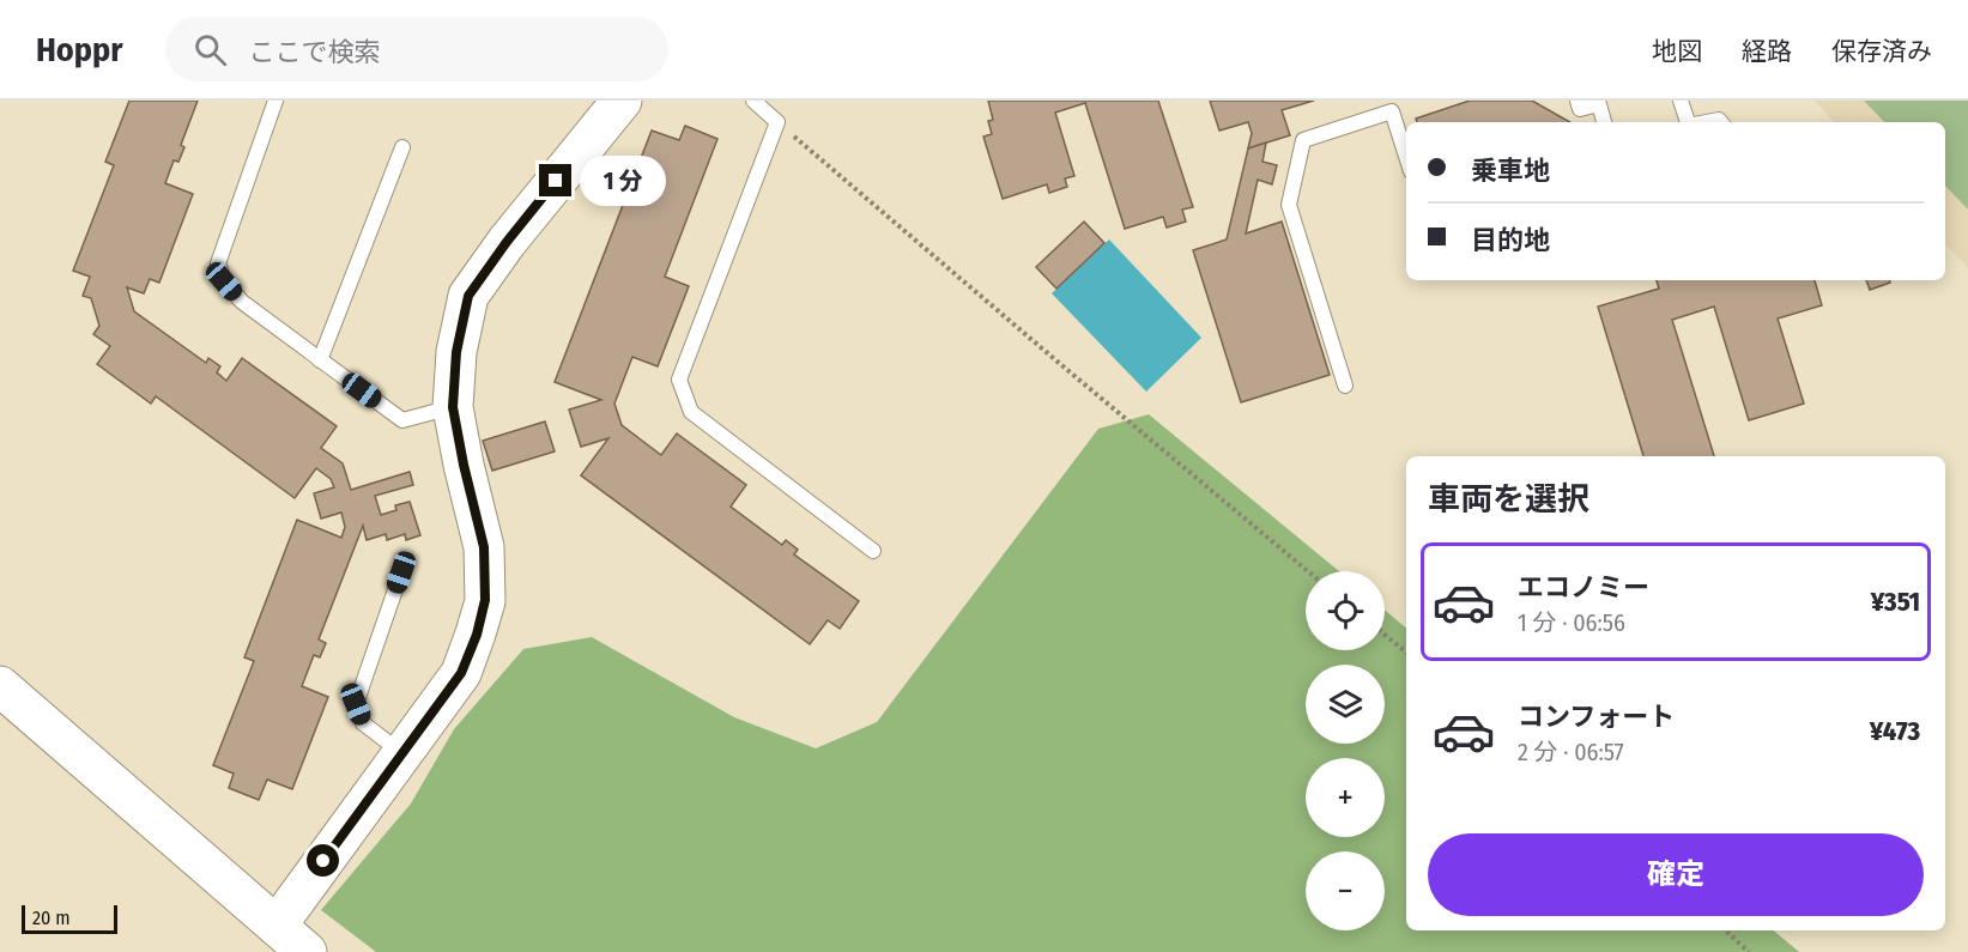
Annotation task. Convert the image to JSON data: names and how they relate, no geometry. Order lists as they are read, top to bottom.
{
  "scale_bar": "20 m",
  "page": {
    "header": "Hoppr",
    "search": "ここで検索",
    "nav": ["地図", "経路", "保存済み"],
    "banner": ["乗車地", "目的地"],
    "bubble": "1 分",
    "heading": "車両を選択",
    "list": [
      {
        "name": "エコノミー",
        "note": "1 分 · 06:56",
        "value": "¥351"
      },
      {
        "name": "コンフォート",
        "note": "2 分 · 06:57",
        "value": "¥473"
      }
    ],
    "map_buttons": ["+", "−"],
    "buttons": "確定",
    "scale": "20 m"
  }
}
